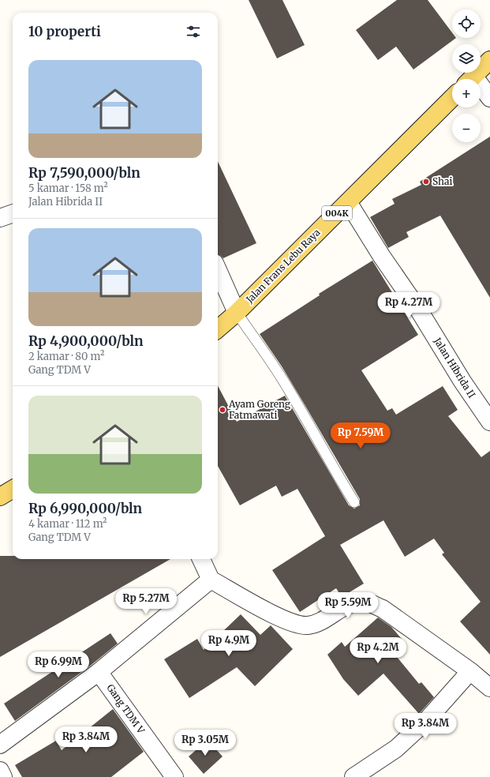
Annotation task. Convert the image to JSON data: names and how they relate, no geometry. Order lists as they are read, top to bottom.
{
  "streets": {
    "main road": ["004K", "Jalan Frans Lebu Raya"],
    "street": ["Jalan Hibrida II", "Gang TDM V"]
  },
  "crossings": [
    ["Jalan Frans Lebu Raya", "Jalan Hibrida II"]
  ],
  "places": ["Shai", "Ayam Goreng Fatmawati"],
  "page": {
    "map_buttons": ["+", "−"],
    "heading": "10 properti",
    "list": [
      {
        "name": "Rp 7,590,000/bln",
        "note": "5 kamar · 158 m² · Jalan Hibrida II"
      },
      {
        "name": "Rp 4,900,000/bln",
        "note": "2 kamar · 80 m² · Gang TDM V"
      },
      {
        "name": "Rp 6,990,000/bln",
        "note": "4 kamar · 112 m² · Gang TDM V"
      }
    ],
    "price": [
      "Rp 4.27M",
      "Rp 7.59M",
      "Rp 5.27M",
      "Rp 5.59M",
      "Rp 4.9M",
      "Rp 4.2M",
      "Rp 6.99M",
      "Rp 3.84M",
      "Rp 3.84M",
      "Rp 3.05M"
    ]
  }
}
